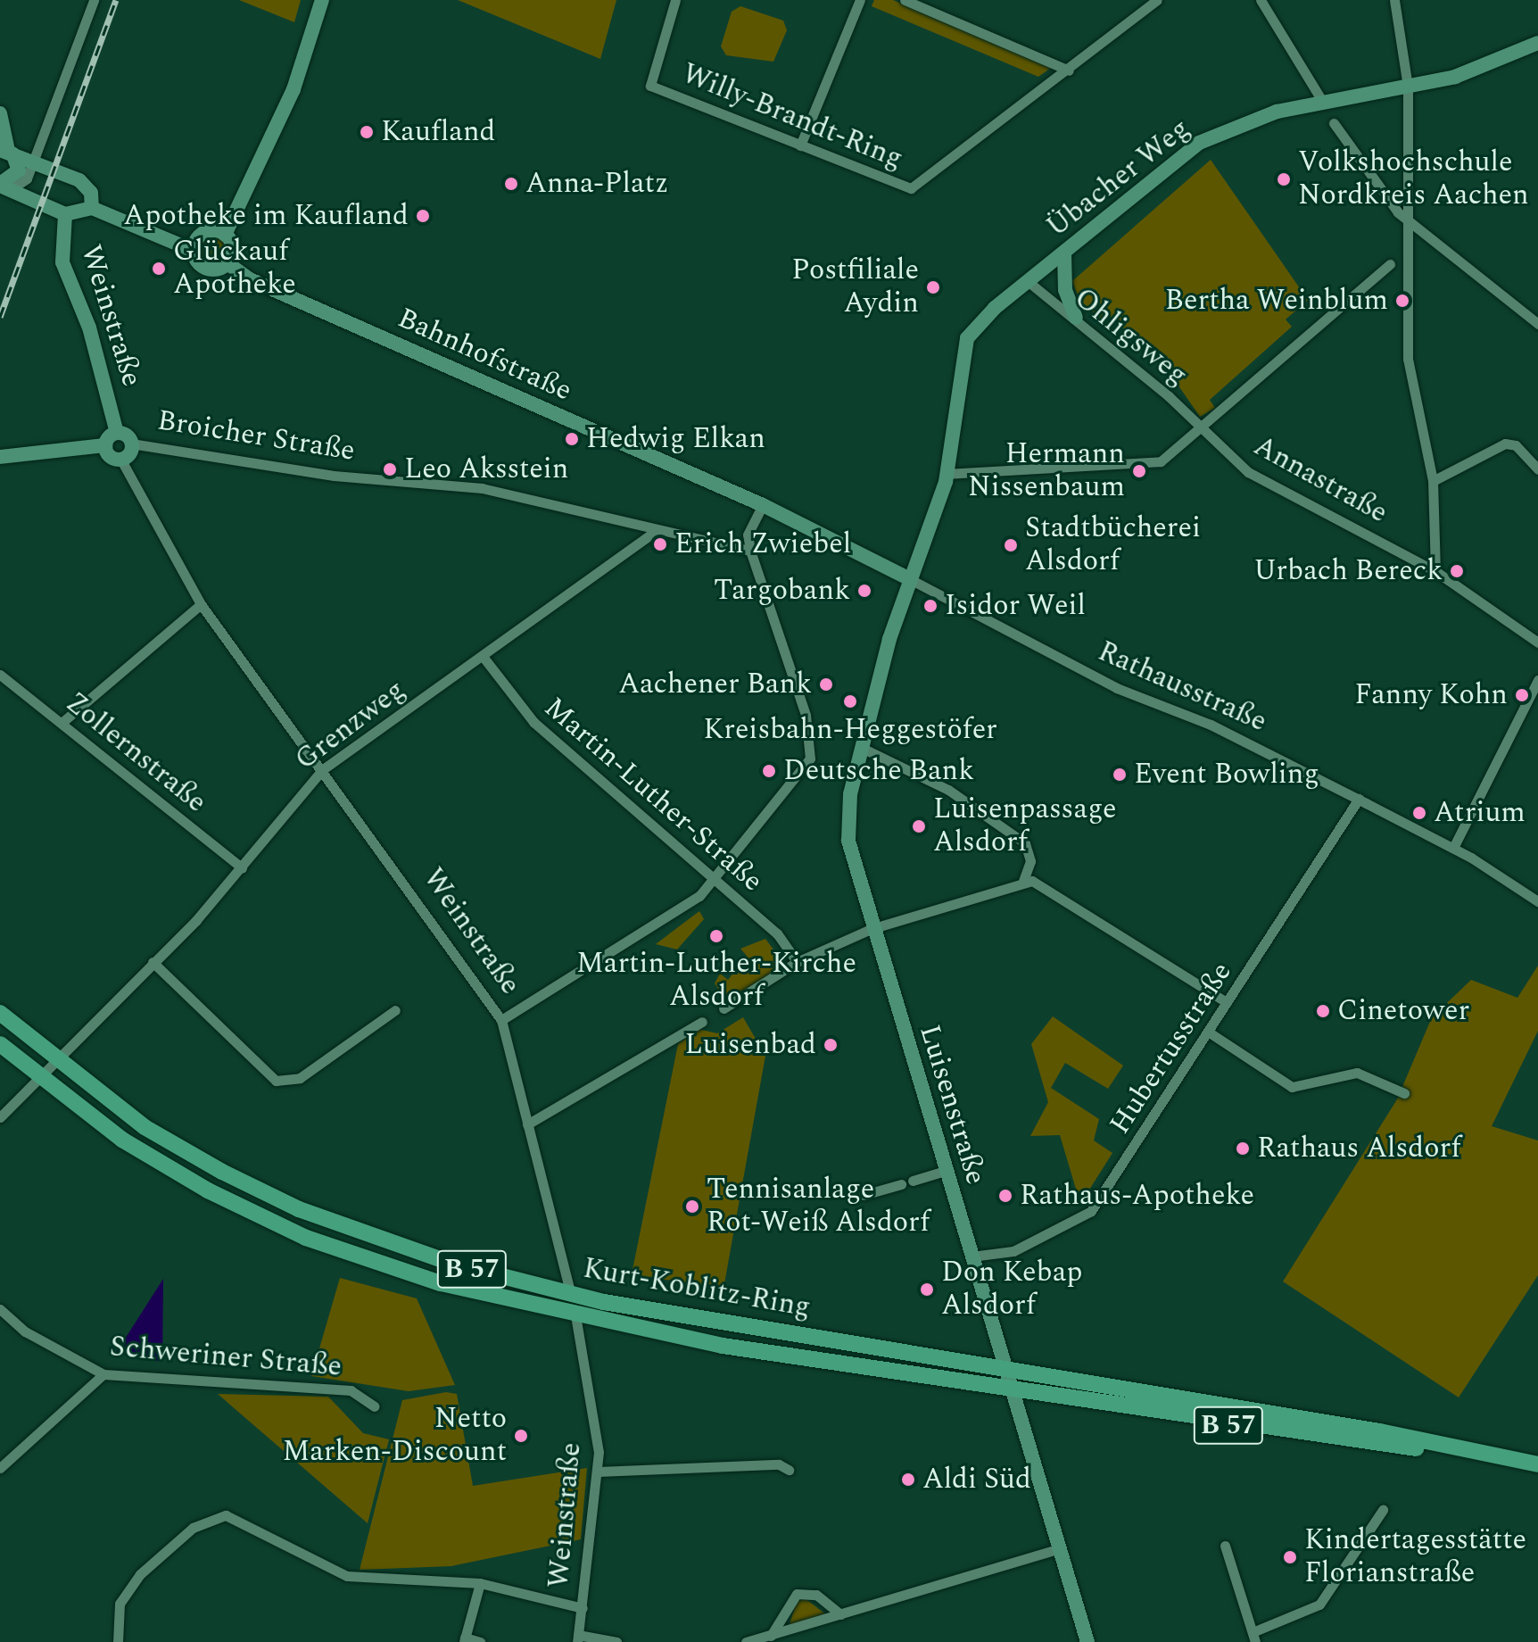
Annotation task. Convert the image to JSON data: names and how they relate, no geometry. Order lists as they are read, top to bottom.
{
  "streets": {
    "main road": [
      "Übacher Weg",
      "Weinstraße",
      "Bahnhofstraße",
      "Rathausstraße",
      "Luisenstraße",
      "B 57",
      "Kurt-Koblitz-Ring"
    ],
    "street": [
      "Willy-Brandt-Ring",
      "Ohligsweg",
      "Broicher Straße",
      "Annastraße",
      "Grenzweg",
      "Zollernstraße",
      "Martin-Luther-Straße",
      "Hubertusstraße",
      "Schweriner Straße"
    ]
  },
  "crossings": [
    ["Übacher Weg", "Ohligsweg"],
    ["Übacher Weg", "Rathausstraße"],
    ["Übacher Weg", "Luisenstraße"],
    ["Weinstraße", "Grenzweg"],
    ["Weinstraße", "Kurt-Koblitz-Ring"],
    ["Ohligsweg", "Annastraße"],
    ["Bahnhofstraße", "Rathausstraße"],
    ["Broicher Straße", "Grenzweg"],
    ["Rathausstraße", "Hubertusstraße"],
    ["Rathausstraße", "Luisenstraße"],
    ["Grenzweg", "Zollernstraße"],
    ["Grenzweg", "Martin-Luther-Straße"],
    ["Grenzweg", "Kurt-Koblitz-Ring"],
    ["Hubertusstraße", "Luisenstraße"],
    ["Luisenstraße", "Kurt-Koblitz-Ring"]
  ],
  "places": [
    "Kaufland",
    "Volkshochschule Nordkreis Aachen",
    "Anna-Platz",
    "Apotheke im Kaufland",
    "Glückauf Apotheke",
    "Postfiliale Aydin",
    "Bertha Weinblum",
    "Hedwig Elkan",
    "Leo Aksstein",
    "Hermann Nissenbaum",
    "Erich Zwiebel",
    "Stadtbücherei Alsdorf",
    "Urbach Bereck",
    "Targobank",
    "Isidor Weil",
    "Aachener Bank",
    "Fanny Kohn",
    "Kreisbahn-Heggestöfer",
    "Deutsche Bank",
    "Event Bowling",
    "Atrium",
    "Luisenpassage Alsdorf",
    "Martin-Luther-Kirche Alsdorf",
    "Cinetower",
    "Luisenbad",
    "Rathaus Alsdorf",
    "Rathaus-Apotheke",
    "Tennisanlage Rot-Weiß Alsdorf",
    "Don Kebap Alsdorf",
    "Netto Marken-Discount",
    "Aldi Süd",
    "Kindertagesstätte Florianstraße"
  ]
}
